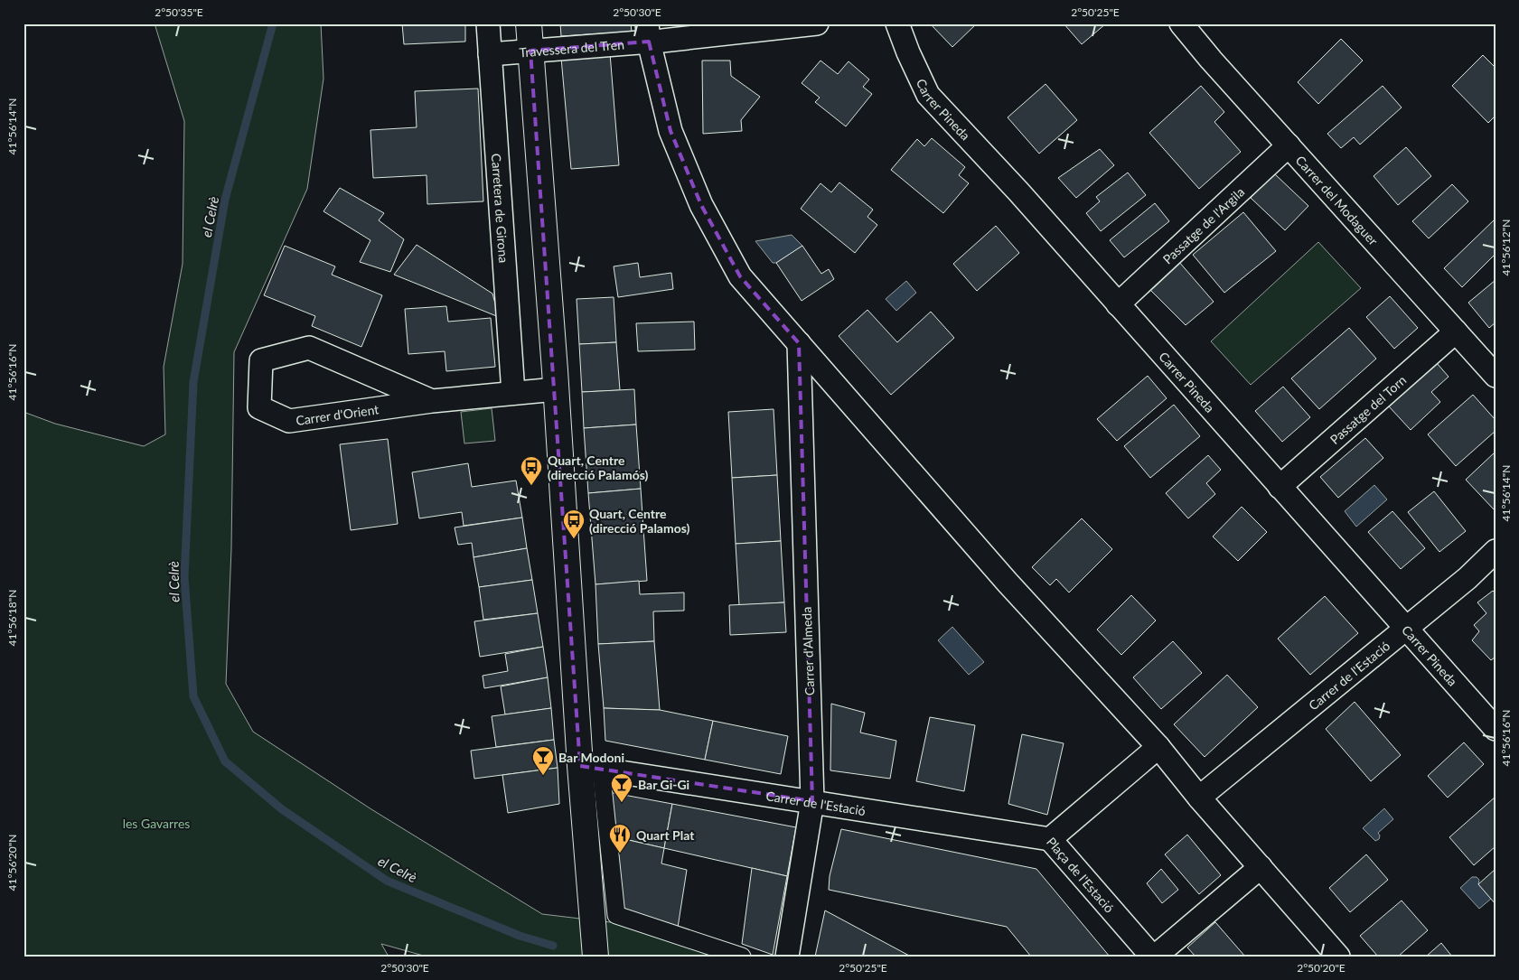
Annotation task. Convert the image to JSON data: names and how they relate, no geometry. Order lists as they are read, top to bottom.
{
  "streets": {
    "street": [
      "Travessera del Tren",
      "Carrer Pineda",
      "Carrer del Modaguer",
      "Carretera de Girona",
      "Passatge de l'Argila",
      "Passatge del Torn",
      "Carrer d'Orient",
      "Carrer d'Almeda",
      "Carrer de l'Estació",
      "Plaça de l'Estació"
    ]
  },
  "crossings": [
    ["Travessera del Tren", "Carretera de Girona"],
    ["Carrer Pineda", "Passatge de l'Argila"],
    ["Carrer Pineda", "Passatge del Torn"],
    ["Carrer Pineda", "Carrer de l'Estació"],
    ["Carrer del Modaguer", "Passatge de l'Argila"],
    ["Carrer del Modaguer", "Passatge del Torn"],
    ["Carretera de Girona", "Carrer d'Orient"],
    ["Carrer d'Almeda", "Carrer de l'Estació"],
    ["Carrer de l'Estació", "Plaça de l'Estació"]
  ],
  "water": ["el Celrè"],
  "parks": ["les Gavarres"],
  "places": {
    "bus stop": ["Quart, Centre (direcció Palamós)", "Quart, Centre (direcció Palamos)"],
    "bar": ["Bar Modoni", "Bar Gi-Gi"],
    "restaurant": ["Quart Plat"]
  },
  "coordinates": [
    "2°50'35\"E",
    "2°50'30\"E",
    "2°50'25\"E",
    "41°56'14\"N",
    "41°56'12\"N",
    "41°56'16\"N",
    "41°56'18\"N",
    "41°56'20\"N",
    "2°50'20\"E"
  ]
}
